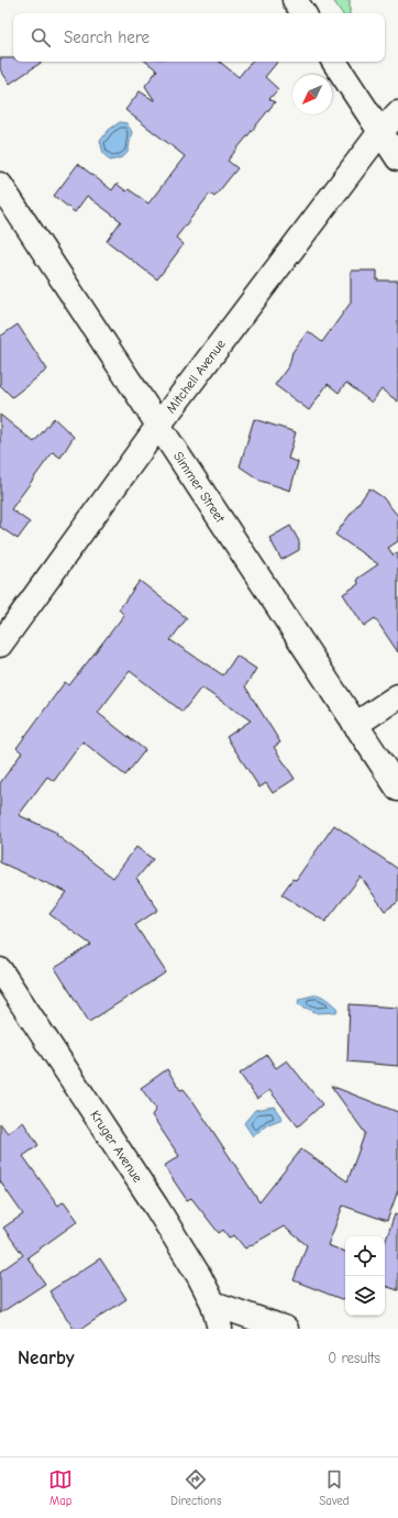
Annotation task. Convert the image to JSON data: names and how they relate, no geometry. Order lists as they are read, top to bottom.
{
  "streets": {
    "street": ["Mitchell Avenue", "Simmer Street", "Kruger Avenue"]
  },
  "crossings": [
    ["Mitchell Avenue", "Simmer Street"]
  ],
  "north": "bottom left",
  "page": {
    "search": "Search here",
    "heading": ["Nearby", "0 results"],
    "nav": ["Map", "Directions", "Saved"]
  }
}
